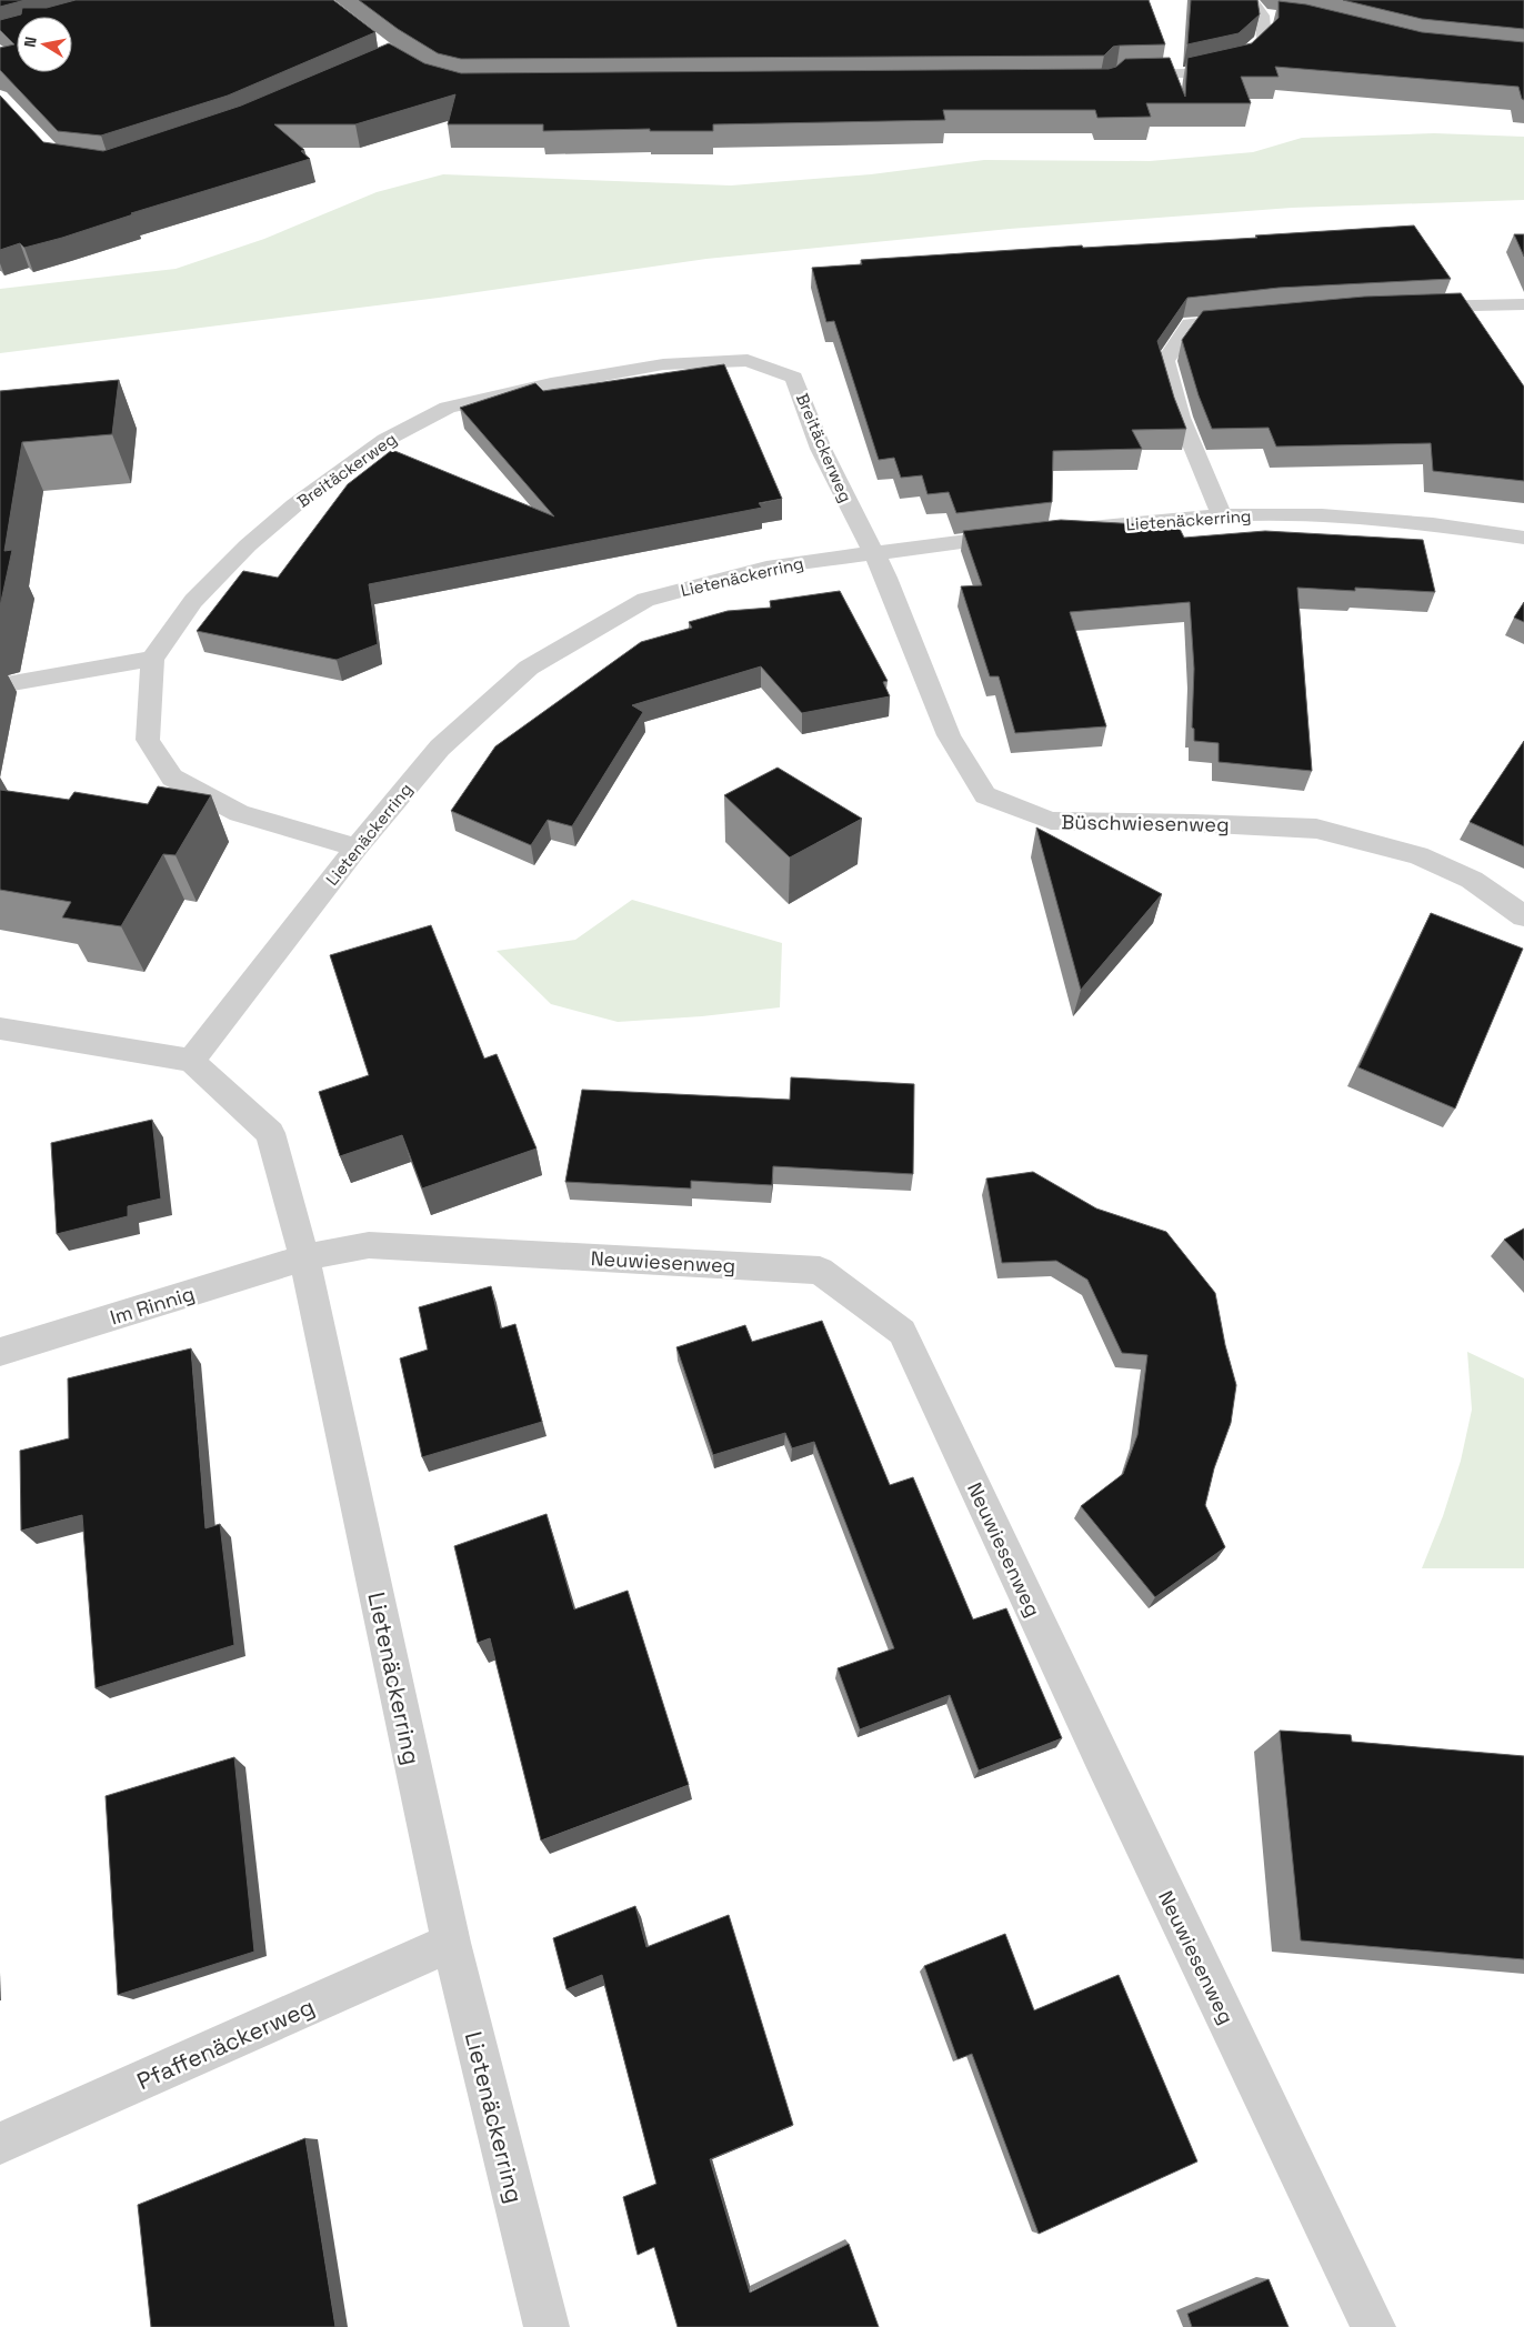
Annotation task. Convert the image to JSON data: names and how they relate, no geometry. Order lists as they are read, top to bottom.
{
  "streets": {
    "street": [
      "Breitäckerweg",
      "Lietenäckerring",
      "Büschwiesenweg",
      "Neuwiesenweg",
      "Im Rinnig",
      "Pfaffenäckerweg"
    ]
  },
  "crossings": [
    ["Breitäckerweg", "Lietenäckerring"],
    ["Breitäckerweg", "Büschwiesenweg"],
    ["Lietenäckerring", "Büschwiesenweg"],
    ["Lietenäckerring", "Neuwiesenweg"],
    ["Lietenäckerring", "Im Rinnig"],
    ["Lietenäckerring", "Pfaffenäckerweg"],
    ["Neuwiesenweg", "Im Rinnig"]
  ],
  "north": "left"
}
